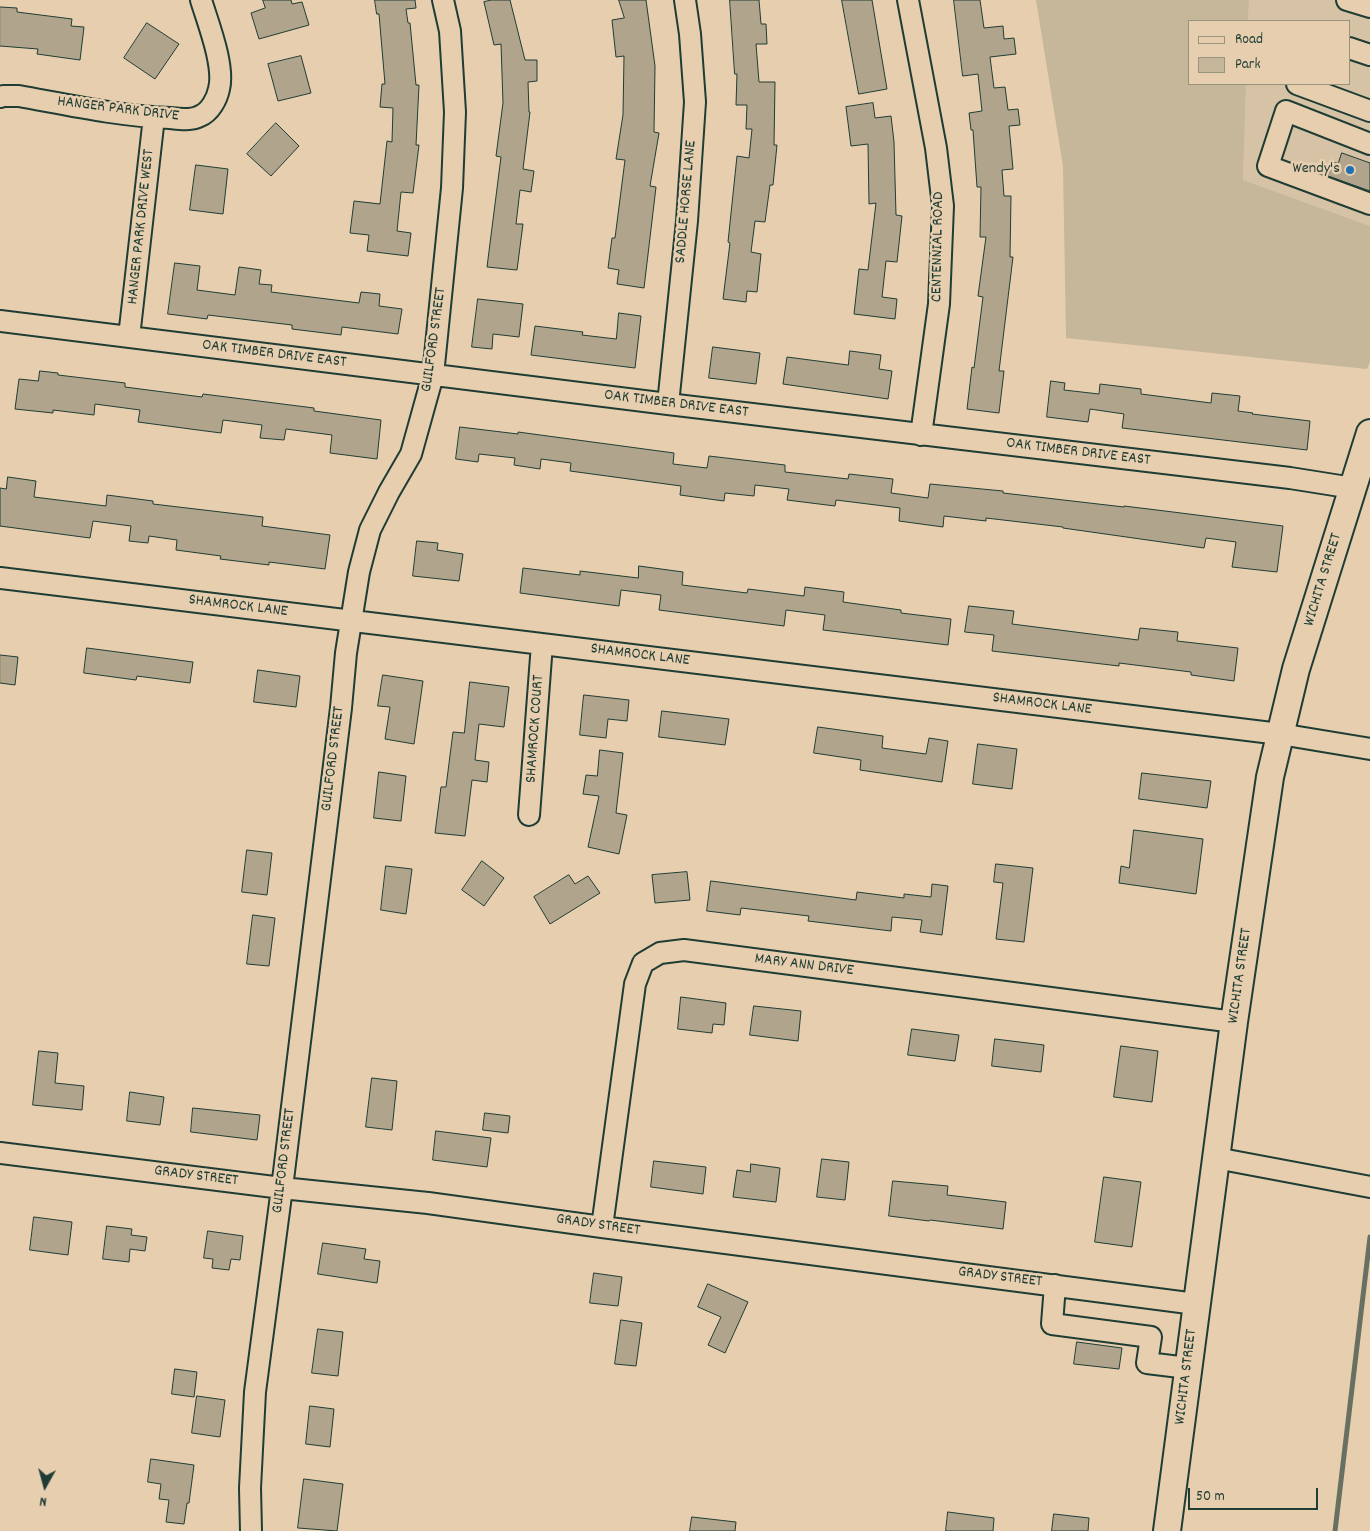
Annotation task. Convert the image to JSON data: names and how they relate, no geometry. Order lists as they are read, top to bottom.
{
  "streets": {
    "main road": ["WICHITA STREET"],
    "street": [
      "HANGER PARK DRIVE",
      "SADDLE HORSE LANE",
      "HANGER PARK DRIVE WEST",
      "CENTENNIAL ROAD",
      "GUILFORD STREET",
      "OAK TIMBER DRIVE EAST",
      "SHAMROCK LANE",
      "SHAMROCK COURT",
      "MARY ANN DRIVE",
      "GRADY STREET"
    ]
  },
  "crossings": [
    ["HANGER PARK DRIVE", "HANGER PARK DRIVE WEST"],
    ["SADDLE HORSE LANE", "OAK TIMBER DRIVE EAST"],
    ["HANGER PARK DRIVE WEST", "OAK TIMBER DRIVE EAST"],
    ["CENTENNIAL ROAD", "OAK TIMBER DRIVE EAST"],
    ["GUILFORD STREET", "OAK TIMBER DRIVE EAST"],
    ["GUILFORD STREET", "SHAMROCK LANE"],
    ["GUILFORD STREET", "GRADY STREET"],
    ["OAK TIMBER DRIVE EAST", "WICHITA STREET"],
    ["WICHITA STREET", "SHAMROCK LANE"],
    ["WICHITA STREET", "MARY ANN DRIVE"],
    ["WICHITA STREET", "GRADY STREET"],
    ["SHAMROCK LANE", "SHAMROCK COURT"],
    ["MARY ANN DRIVE", "GRADY STREET"]
  ],
  "places": ["Wendy's"],
  "legend": ["Road", "Park"],
  "scale_bar": "50 m",
  "north": "bottom"
}
